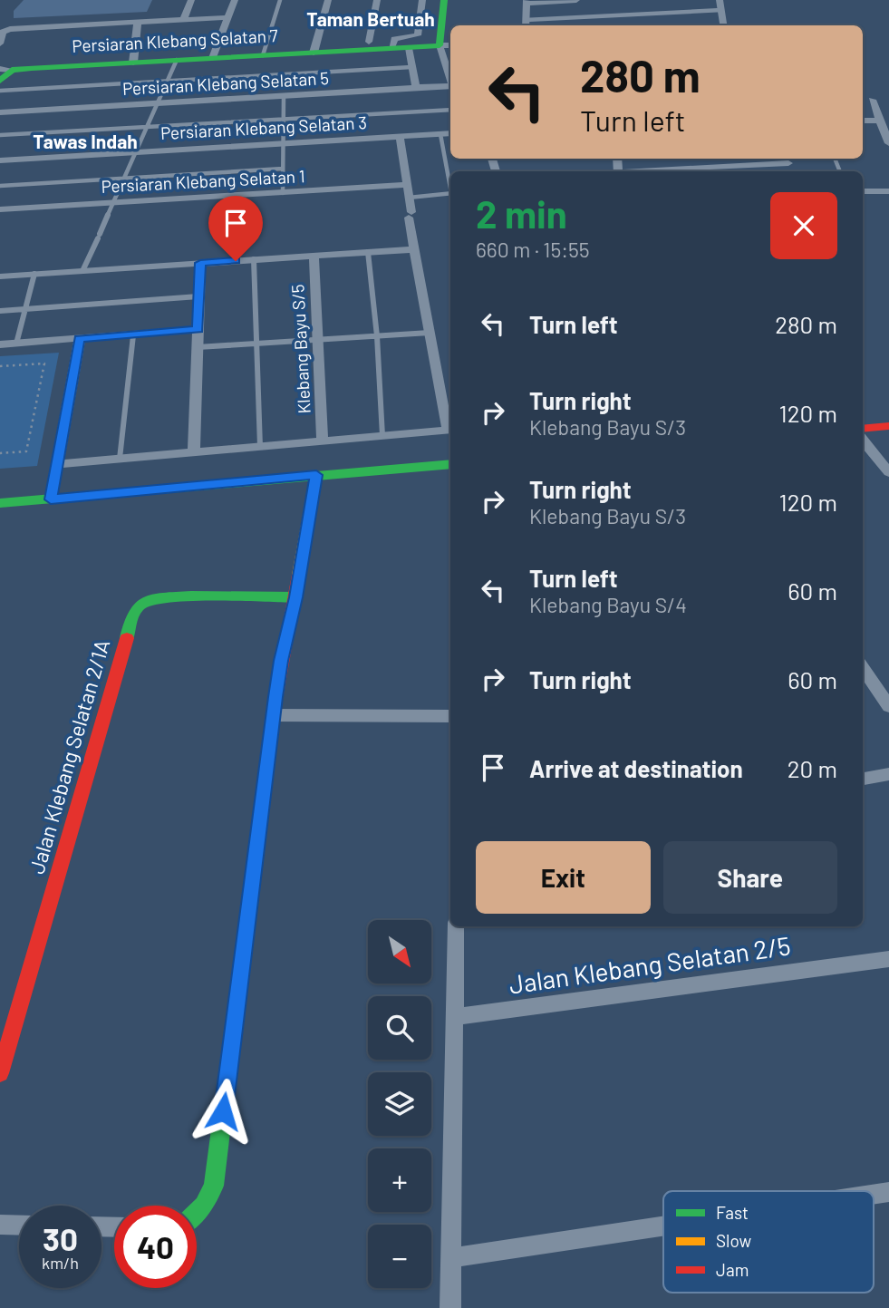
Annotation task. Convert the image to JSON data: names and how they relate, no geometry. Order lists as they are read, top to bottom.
{
  "streets": {
    "street": [
      "Persiaran Klebang Selatan 7",
      "Persiaran Klebang Selatan 5",
      "Persiaran Klebang Selatan 3",
      "Persiaran Klebang Selatan 1",
      "Klebang Bayu S/5",
      "Jalan Klebang Selatan 2/1A",
      "Jalan Klebang Selatan 2/5"
    ]
  },
  "districts": ["Taman Bertuah", "Tawas Indah"],
  "legend": ["Fast", "Slow", "Jam"],
  "north": "bottom right",
  "page": {
    "turn": ["280 m", "Turn left"],
    "heading": ["2 min", "660 m · 15:55"],
    "list": [
      {
        "name": "Turn left",
        "value": "280 m"
      },
      {
        "name": "Turn right",
        "note": "Klebang Bayu S/3",
        "value": "120 m"
      },
      {
        "name": "Turn right",
        "note": "Klebang Bayu S/3",
        "value": "120 m"
      },
      {
        "name": "Turn left",
        "note": "Klebang Bayu S/4",
        "value": "60 m"
      },
      {
        "name": "Turn right",
        "value": "60 m"
      },
      {
        "name": "Arrive at destination",
        "value": "20 m"
      }
    ],
    "buttons": ["Exit", "Share"],
    "map_buttons": ["+", "−"],
    "speed": "30 km/h",
    "limit": "40"
  }
}
